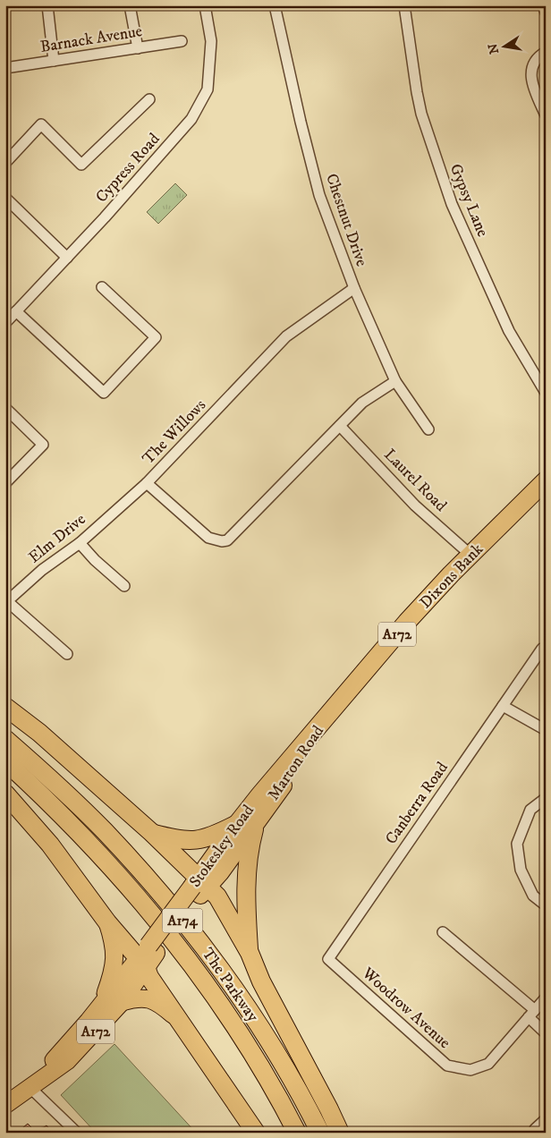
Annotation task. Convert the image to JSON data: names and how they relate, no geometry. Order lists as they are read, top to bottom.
{
  "streets": {
    "highway": [
      "Dixons Bank",
      "A172",
      "Marton Road",
      "Stokesley Road",
      "A174",
      "The Parkway"
    ],
    "street": [
      "Barnack Avenue",
      "Cypress Road",
      "Gypsy Lane",
      "Chestnut Drive",
      "The Willows",
      "Laurel Road",
      "Elm Drive",
      "Canberra Road",
      "Woodrow Avenue"
    ]
  },
  "crossings": [
    ["Chestnut Drive", "The Willows"],
    ["The Willows", "Laurel Road"],
    ["The Willows", "Elm Drive"],
    ["Laurel Road", "Dixons Bank"],
    ["Dixons Bank", "Marton Road"],
    ["A172", "Marton Road"],
    ["A172", "Stokesley Road"],
    ["A172", "A174"],
    ["Marton Road", "Stokesley Road"],
    ["Marton Road", "A174"],
    ["Canberra Road", "Woodrow Avenue"],
    ["Stokesley Road", "A174"]
  ],
  "north": "left"
}
